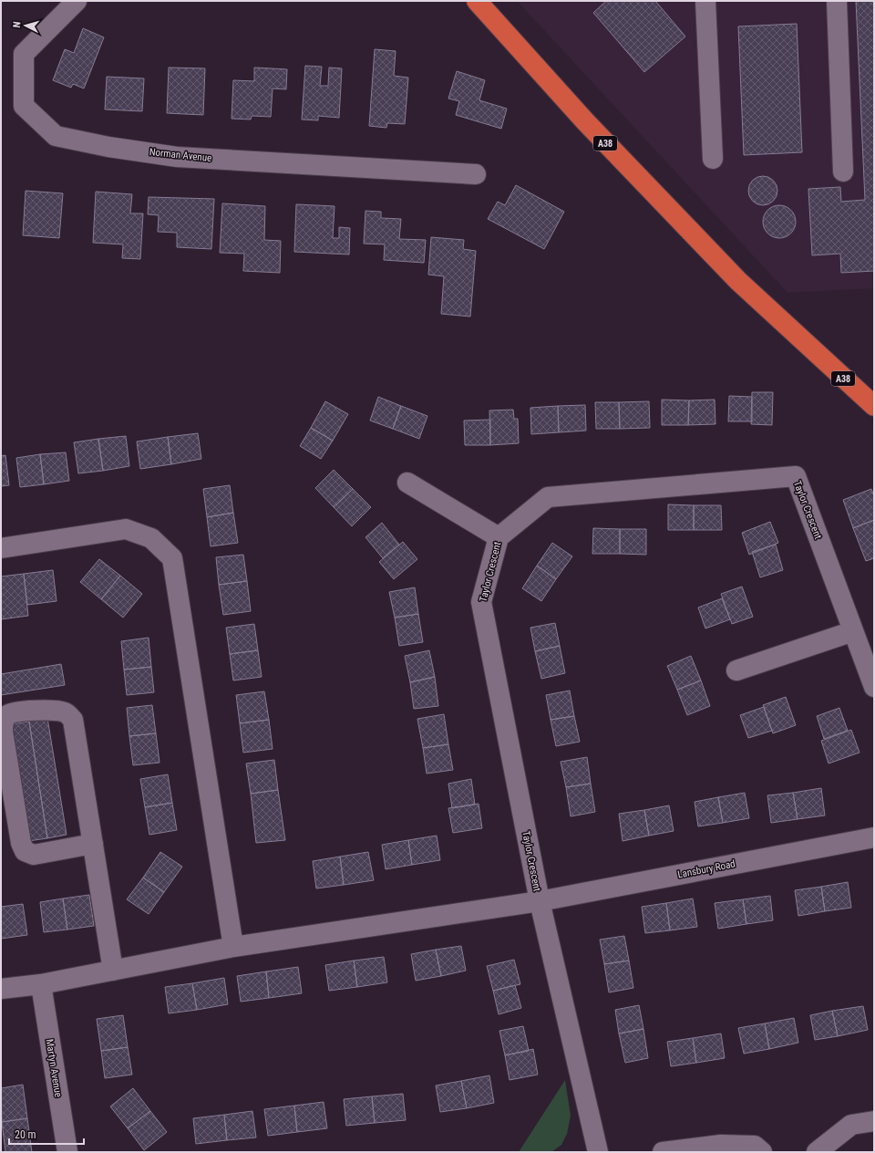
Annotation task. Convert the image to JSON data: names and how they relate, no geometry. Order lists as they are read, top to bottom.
{
  "streets": {
    "highway": ["A38"],
    "street": [
      "Norman Avenue",
      "Taylor Crescent",
      "Lansbury Road",
      "Martyn Avenue"
    ]
  },
  "crossings": [
    ["Taylor Crescent", "Lansbury Road"],
    ["Lansbury Road", "Martyn Avenue"]
  ],
  "scale_bar": "20 m",
  "north": "left"
}
